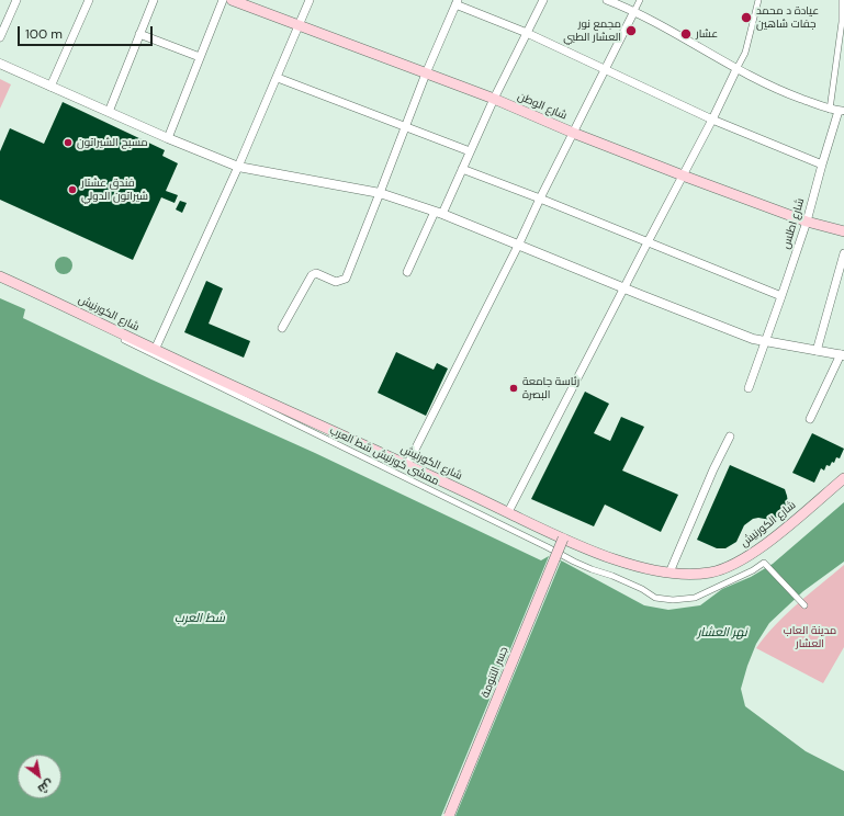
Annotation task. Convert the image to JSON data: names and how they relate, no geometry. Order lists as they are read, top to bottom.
{
  "streets": {
    "main road": ["شارع الوطن", "شارع الكورنيش", "جسر التنومة"],
    "street": ["شارع اطلس", "ممشى كورنيش شط العرب"]
  },
  "crossings": [
    ["شارع الوطن", "شارع اطلس"],
    ["شارع الكورنيش", "جسر التنومة"]
  ],
  "water": ["شط العرب", "نهر العشار"],
  "parks": ["مدينة العاب العشار"],
  "places": [
    "عيادة د محمد جفات شاهين",
    "مجمع نور العشار الطبي",
    "عشار",
    "مسبح الشيراتون",
    "فندق عشتار شيراتون الدولي",
    "رئاسة جامعة البصرة"
  ],
  "scale_bar": "100 m",
  "north": "bottom right"
}
